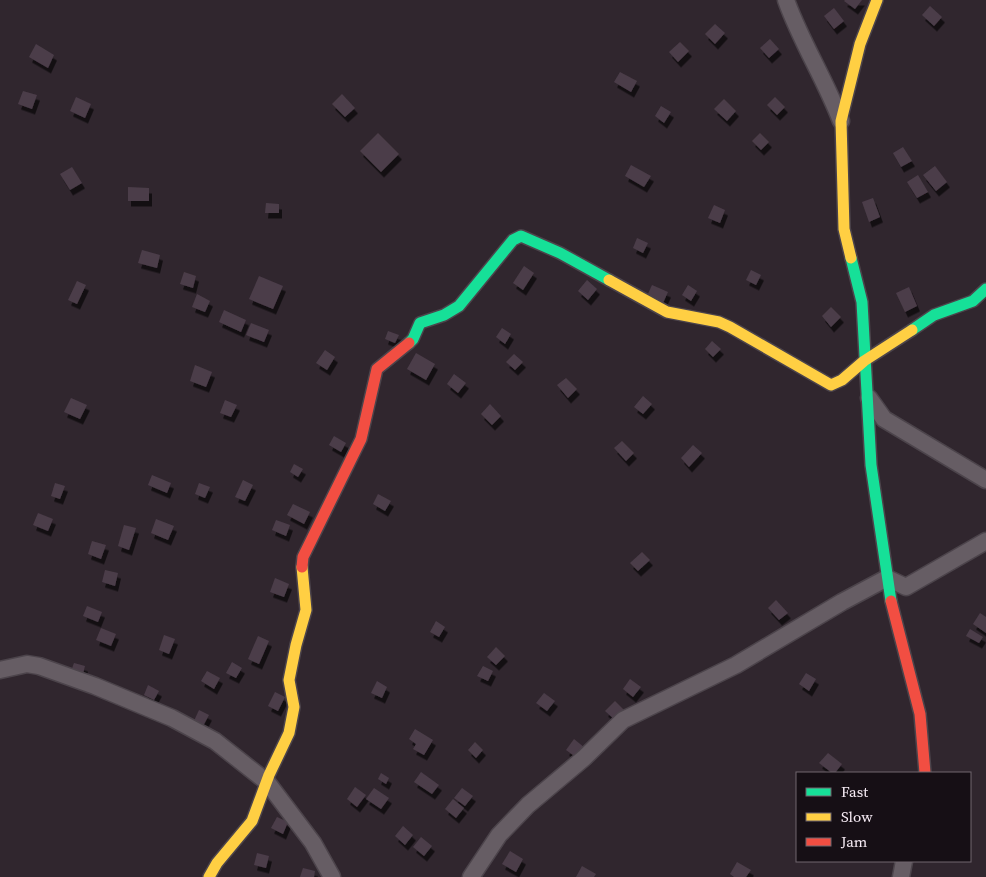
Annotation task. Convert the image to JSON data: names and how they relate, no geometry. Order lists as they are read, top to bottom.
{
  "legend": ["Fast", "Slow", "Jam"]
}
